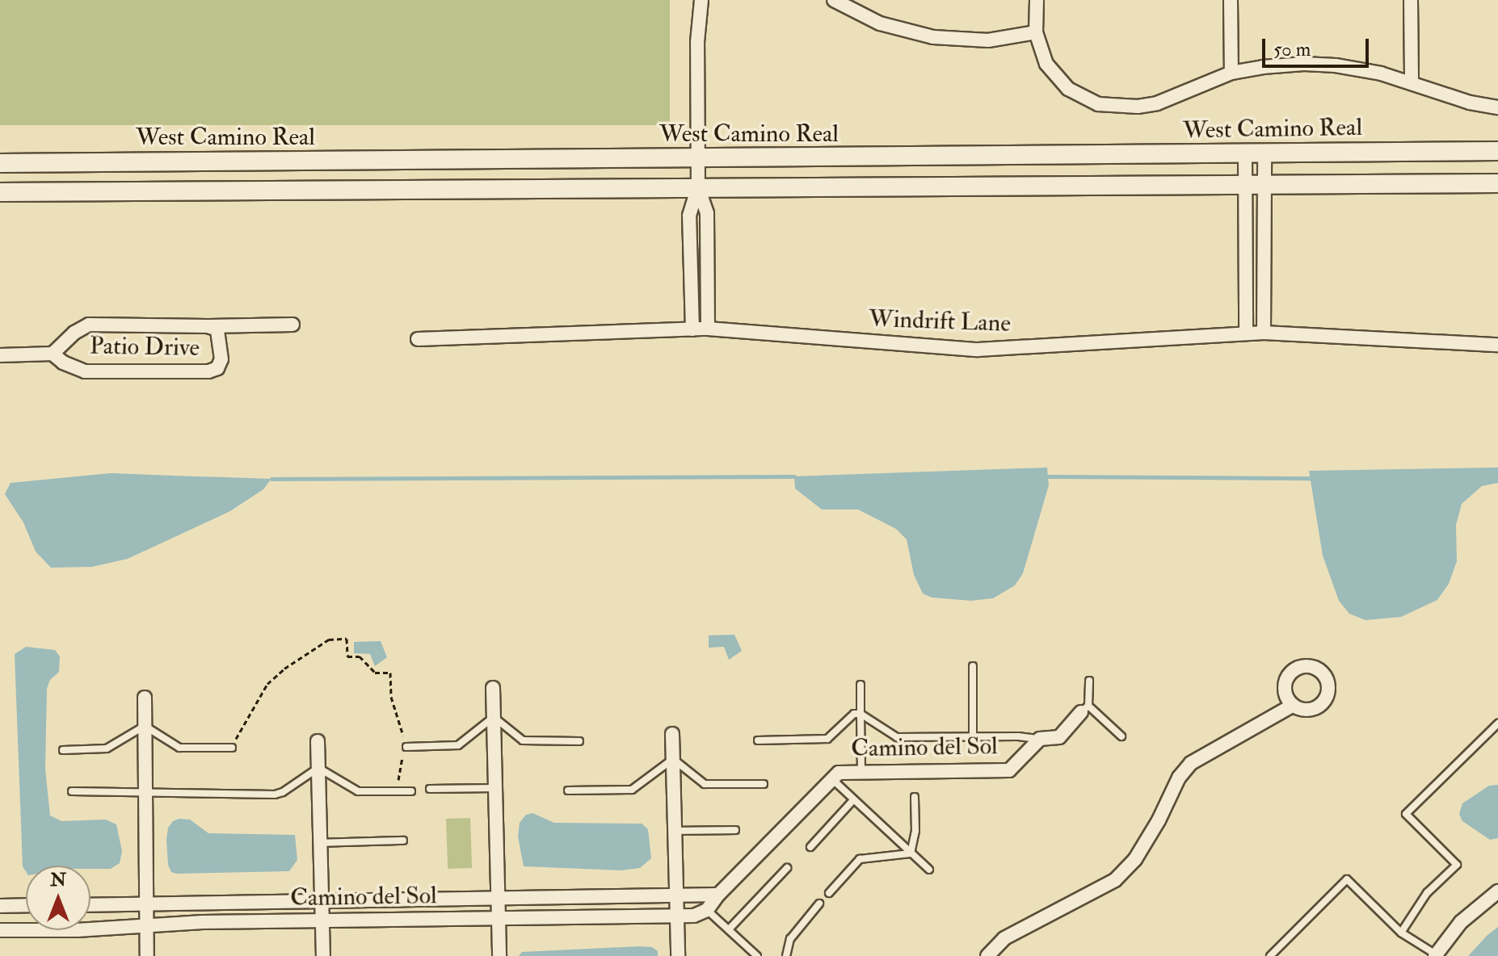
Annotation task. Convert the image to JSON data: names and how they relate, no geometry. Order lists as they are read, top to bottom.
{
  "streets": {
    "street": [
      "West Camino Real",
      "Windrift Lane",
      "Patio Drive",
      "Camino del Sol"
    ]
  },
  "scale_bar": "50 m",
  "north": "top"
}
